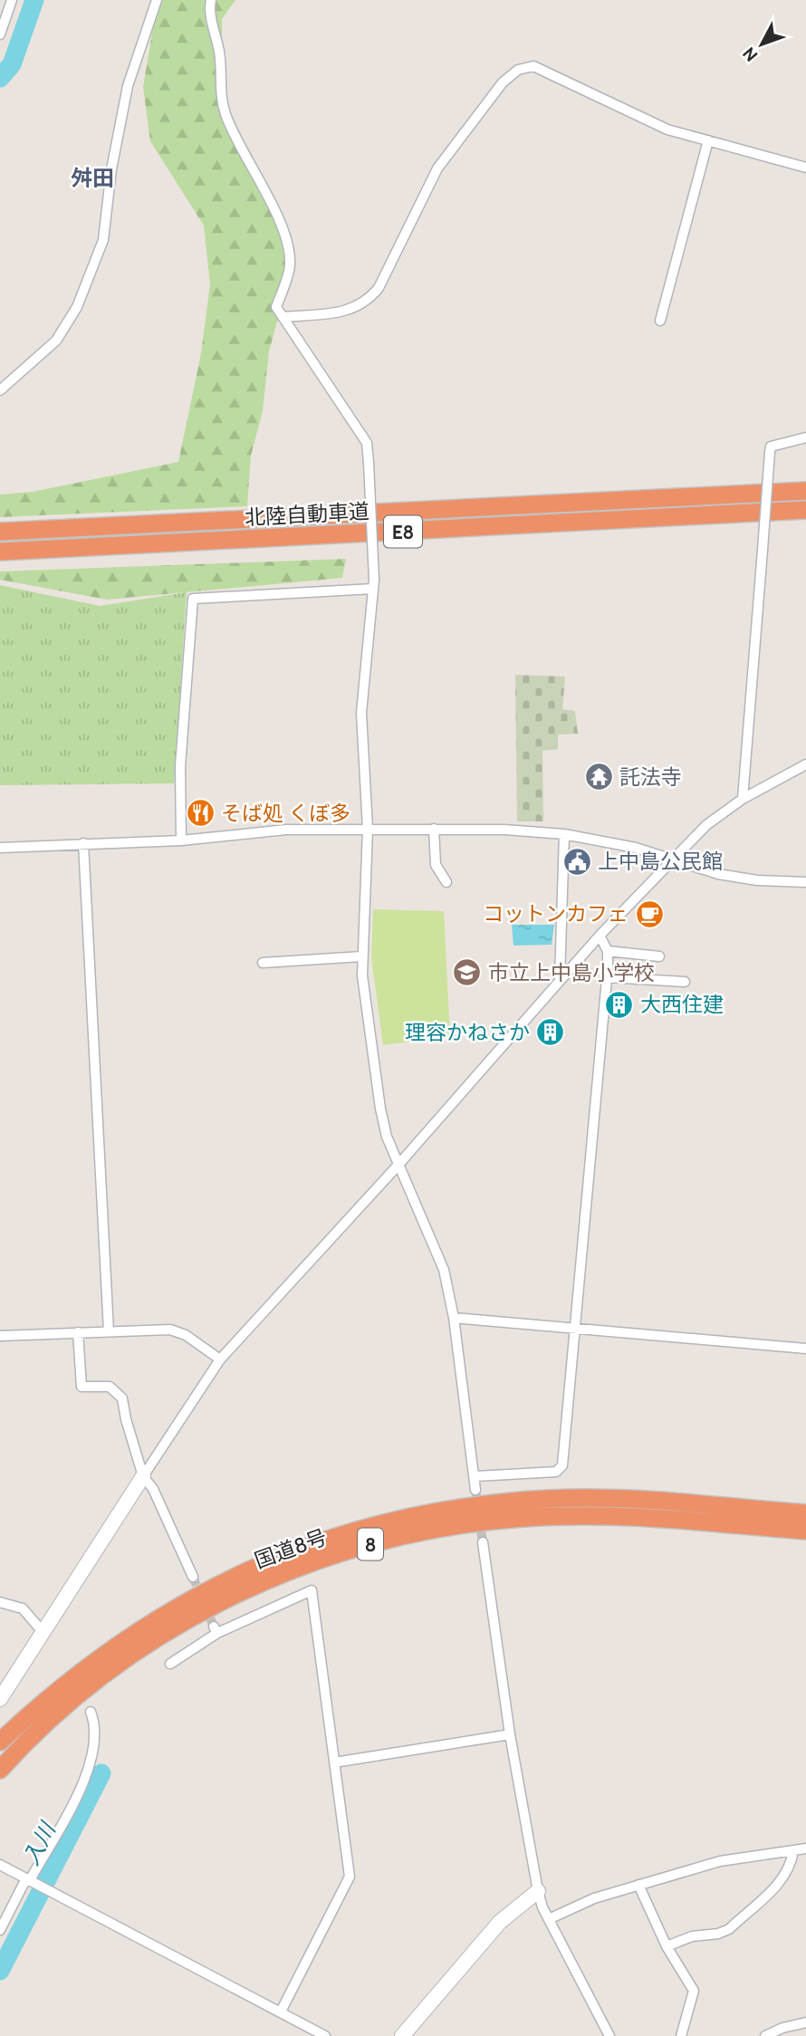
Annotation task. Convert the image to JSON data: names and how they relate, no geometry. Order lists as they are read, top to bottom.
{
  "streets": {
    "highway": [
      "北陸自動車道",
      "E8",
      "8",
      "国道8号"
    ]
  },
  "districts": ["舛田"],
  "water": ["入川"],
  "places": {
    "temple": ["託法寺"],
    "restaurant": ["そば処 くぼ多"],
    "public building": ["上中島公民館"],
    "cafe": ["コットンカフェ"],
    "school or university": ["市立上中島小学校"],
    "building": ["大西住建", "理容かねさか"]
  },
  "north": "bottom left"
}
